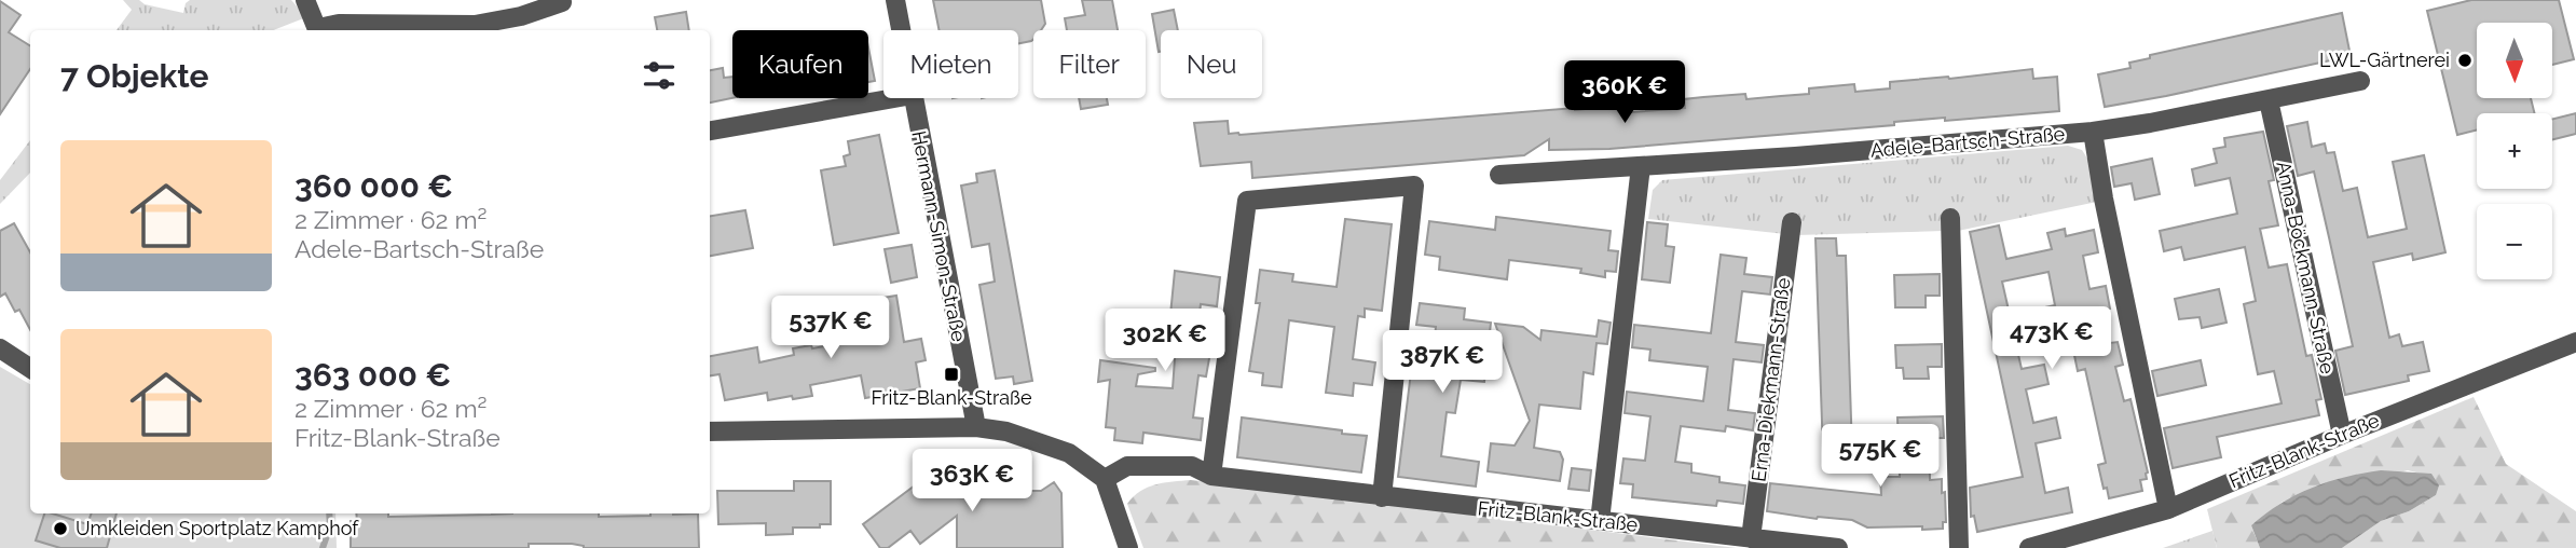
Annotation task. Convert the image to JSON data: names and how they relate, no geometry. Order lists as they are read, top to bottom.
{
  "streets": {
    "street": [
      "Adele-Bartsch-Straße",
      "Hermann-Simon-Straße",
      "Anna-Böckmann-Straße",
      "Erna-Diekmann-Straße",
      "Fritz-Blank-Straße"
    ]
  },
  "crossings": [
    ["Adele-Bartsch-Straße", "Fritz-Blank-Straße"],
    ["Anna-Böckmann-Straße", "Fritz-Blank-Straße"],
    ["Erna-Diekmann-Straße", "Fritz-Blank-Straße"]
  ],
  "places": {
    "other": ["LWL-Gärtnerei", "Umkleiden Sportplatz Kamphof"],
    "transit": ["Fritz-Blank-Straße"]
  },
  "north": "bottom",
  "page": {
    "map_buttons": ["+", "−"],
    "chip": [
      "Kaufen",
      "Mieten",
      "Filter",
      "Neu"
    ],
    "heading": "7 Objekte",
    "price": [
      "360K €",
      "537K €",
      "473K €",
      "302K €",
      "387K €",
      "575K €",
      "363K €"
    ],
    "list": [
      {
        "name": "360 000 €",
        "note": "2 Zimmer · 62 m² · Adele-Bartsch-Straße"
      },
      {
        "name": "363 000 €",
        "note": "2 Zimmer · 62 m² · Fritz-Blank-Straße"
      }
    ]
  }
}
